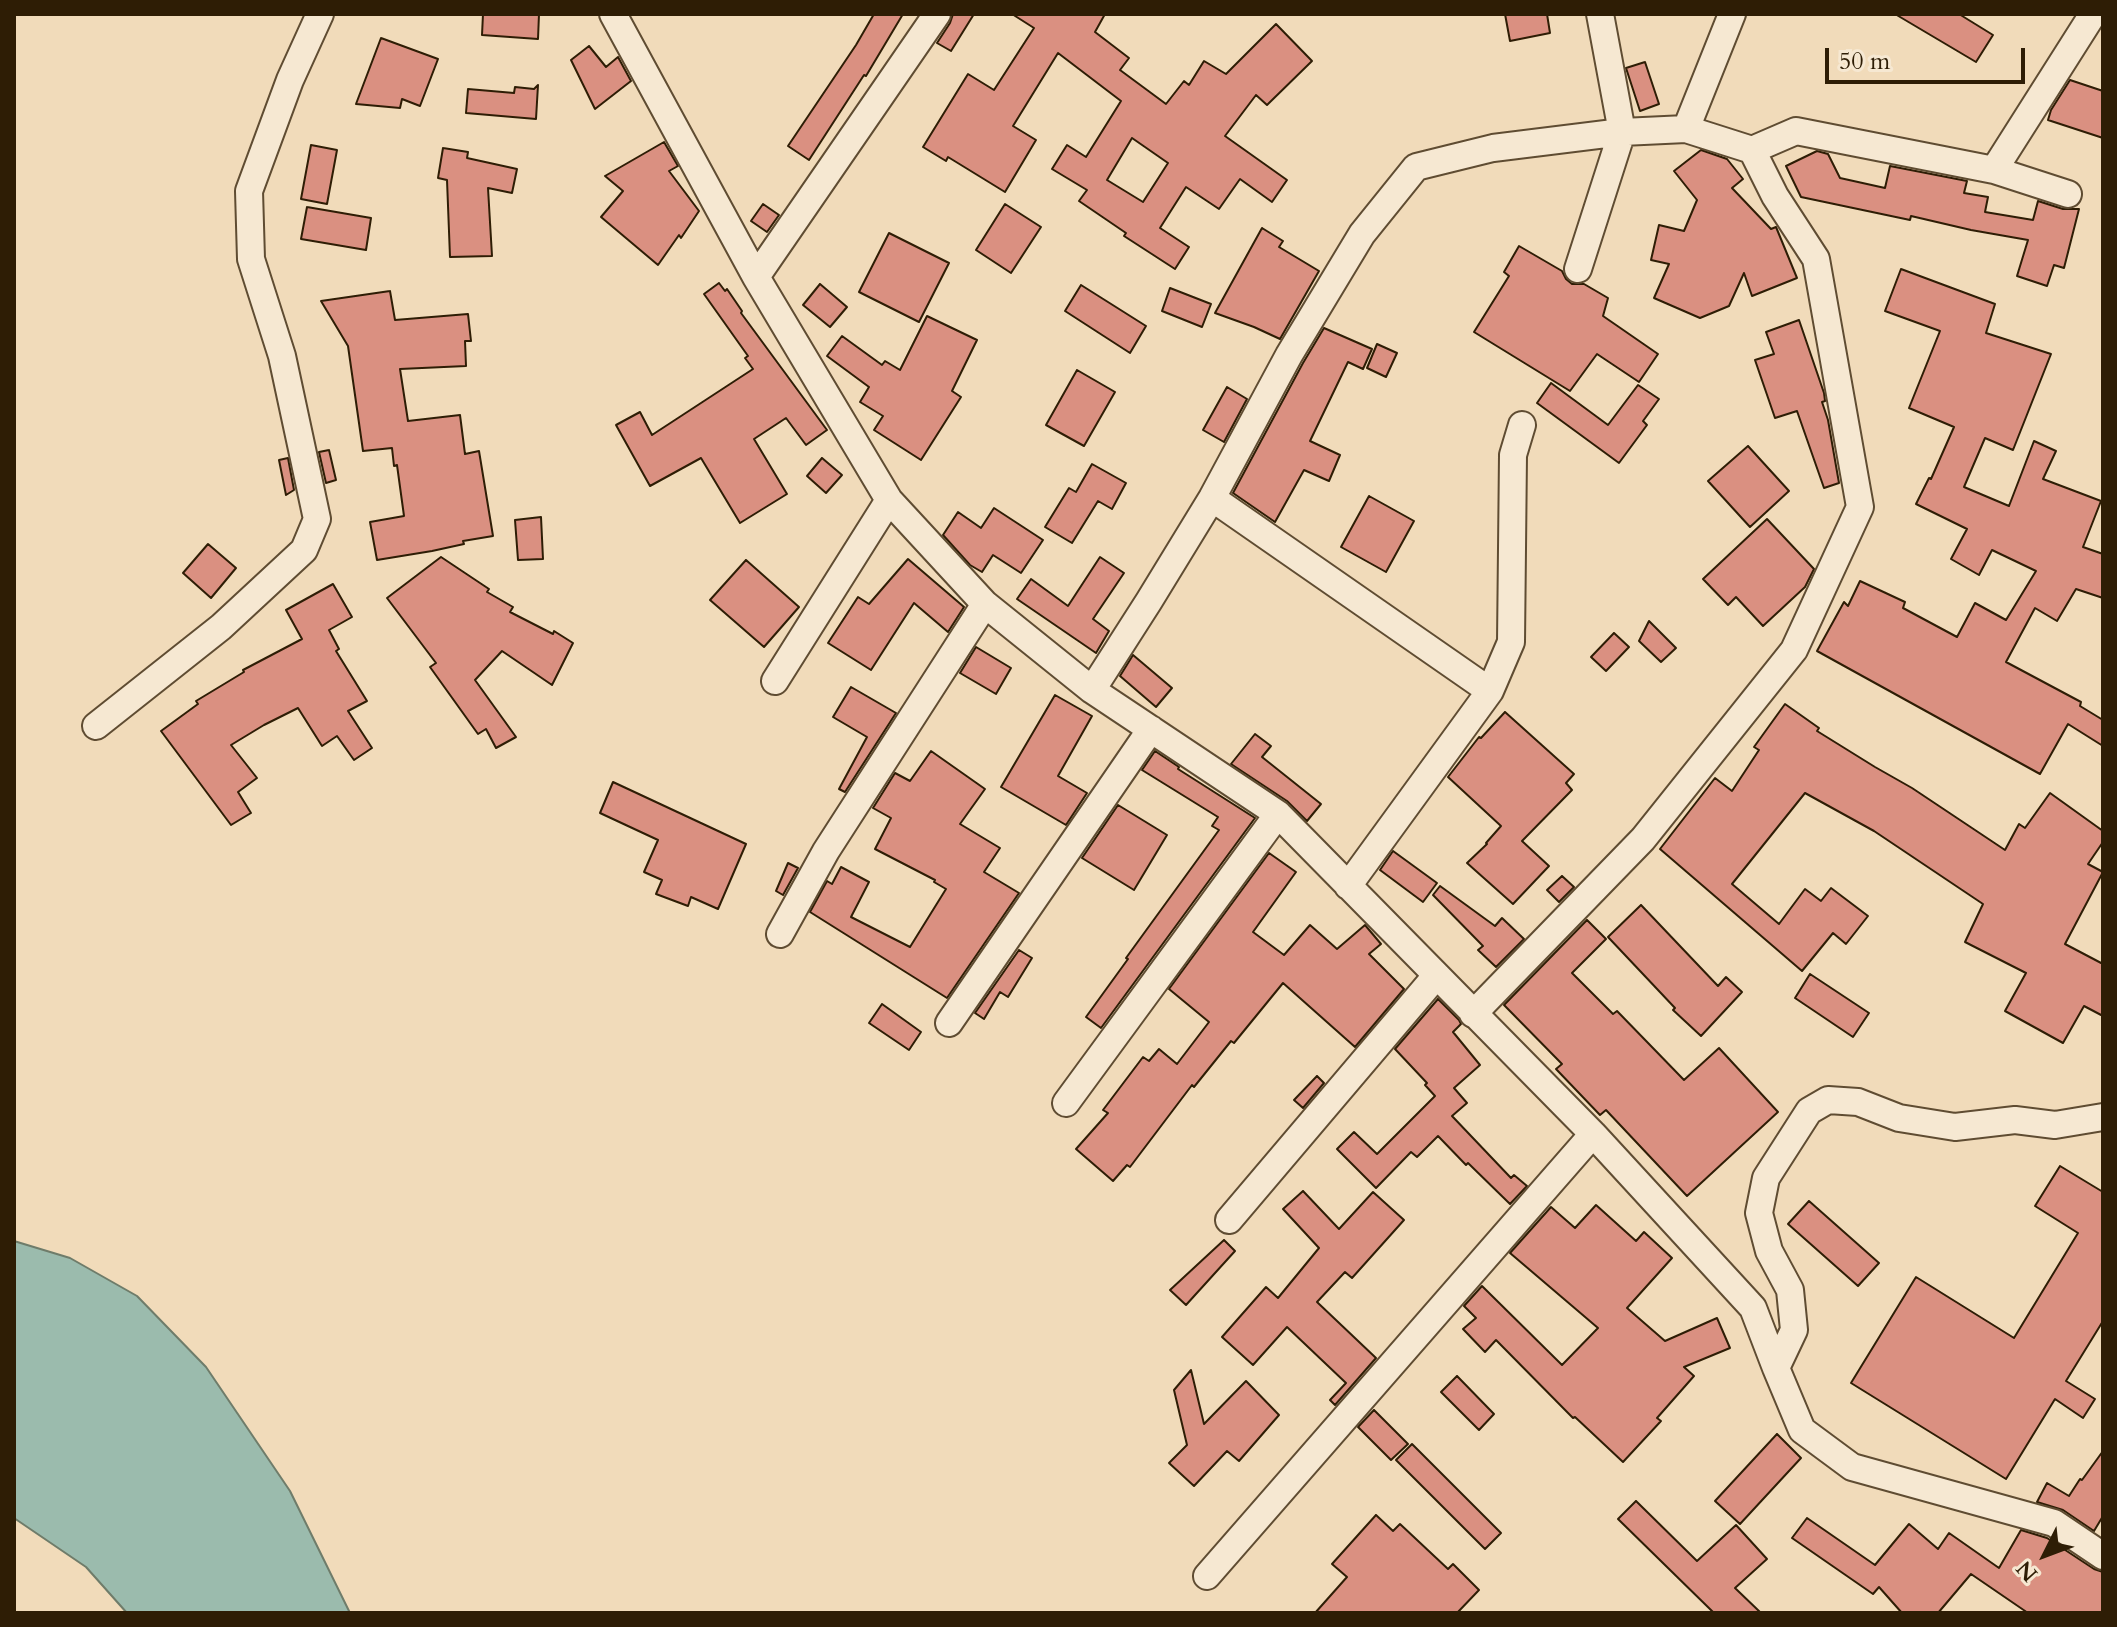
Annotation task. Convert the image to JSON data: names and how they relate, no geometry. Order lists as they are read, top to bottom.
{
  "scale_bar": "50 m",
  "north": "bottom left"
}
